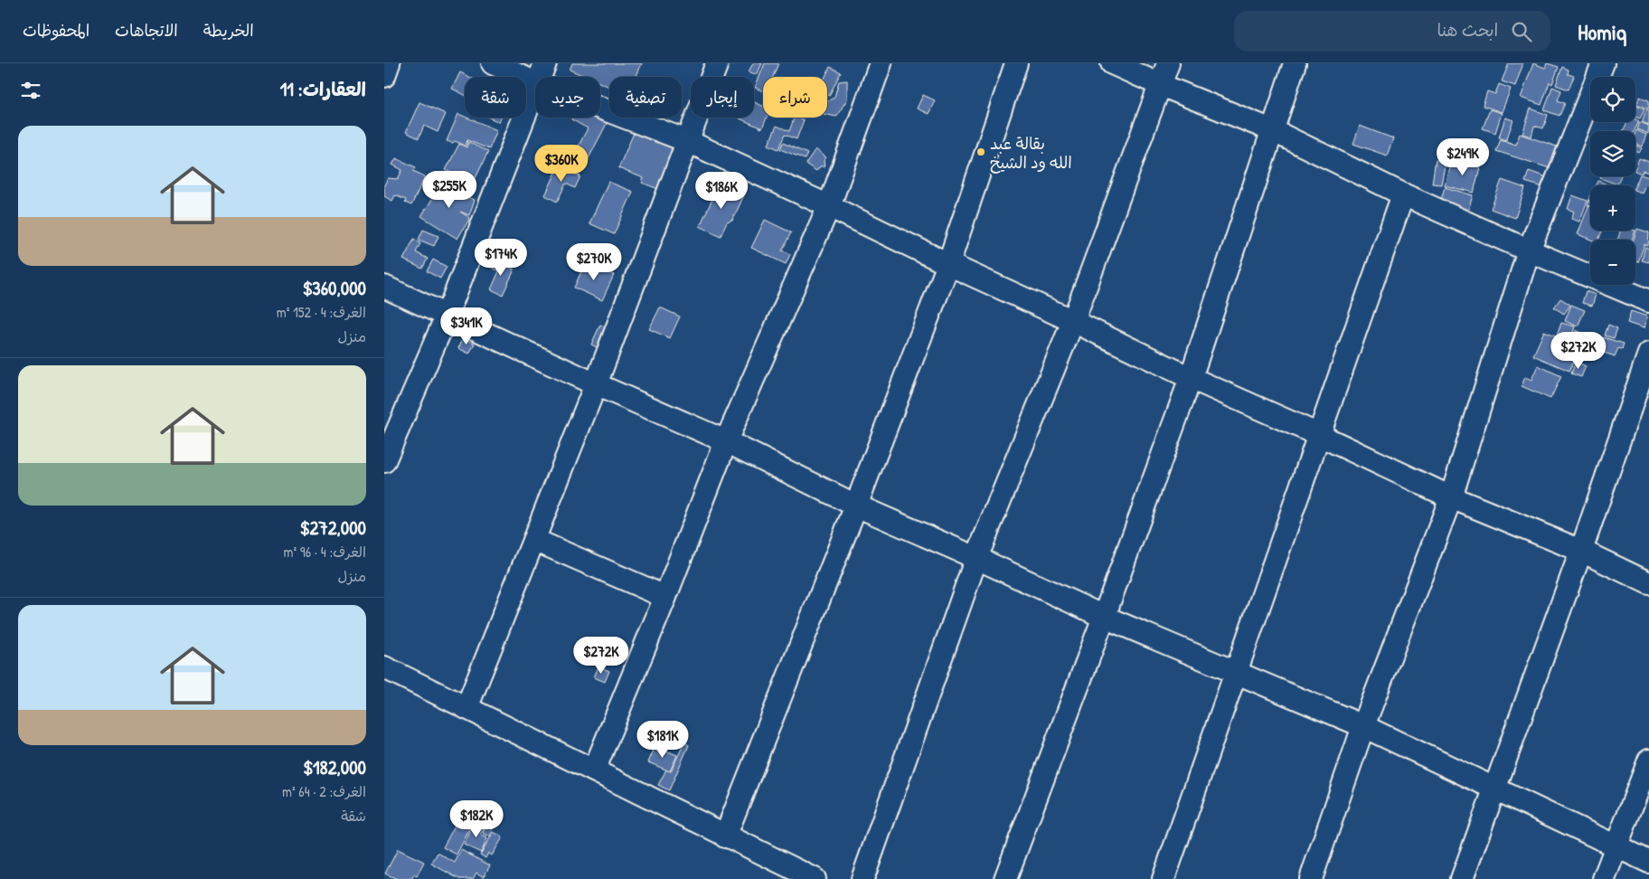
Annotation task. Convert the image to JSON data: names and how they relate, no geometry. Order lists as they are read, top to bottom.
{
  "places": ["بقالة عبد الله ود الشيخ"],
  "page": {
    "header": "Homiq",
    "search": "ابحث هنا",
    "nav": ["الخريطة", "الاتجاهات", "المحفوظات"],
    "heading": "العقارات: 11",
    "map_buttons": ["+", "−"],
    "chip": [
      "شراء",
      "إيجار",
      "تصفية",
      "جديد",
      "شقة"
    ],
    "list": [
      {
        "name": "$360,000",
        "note": "الغرف: 4 · 152 m² · منزل"
      },
      {
        "name": "$272,000",
        "note": "الغرف: 4 · 96 m² · منزل"
      },
      {
        "name": "$182,000",
        "note": "الغرف: 2 · 64 m² · شقة"
      }
    ],
    "price": [
      "$249K",
      "$360K",
      "$255K",
      "$186K",
      "$174K",
      "$270K",
      "$341K",
      "$272K",
      "$272K",
      "$181K",
      "$182K"
    ]
  }
}
